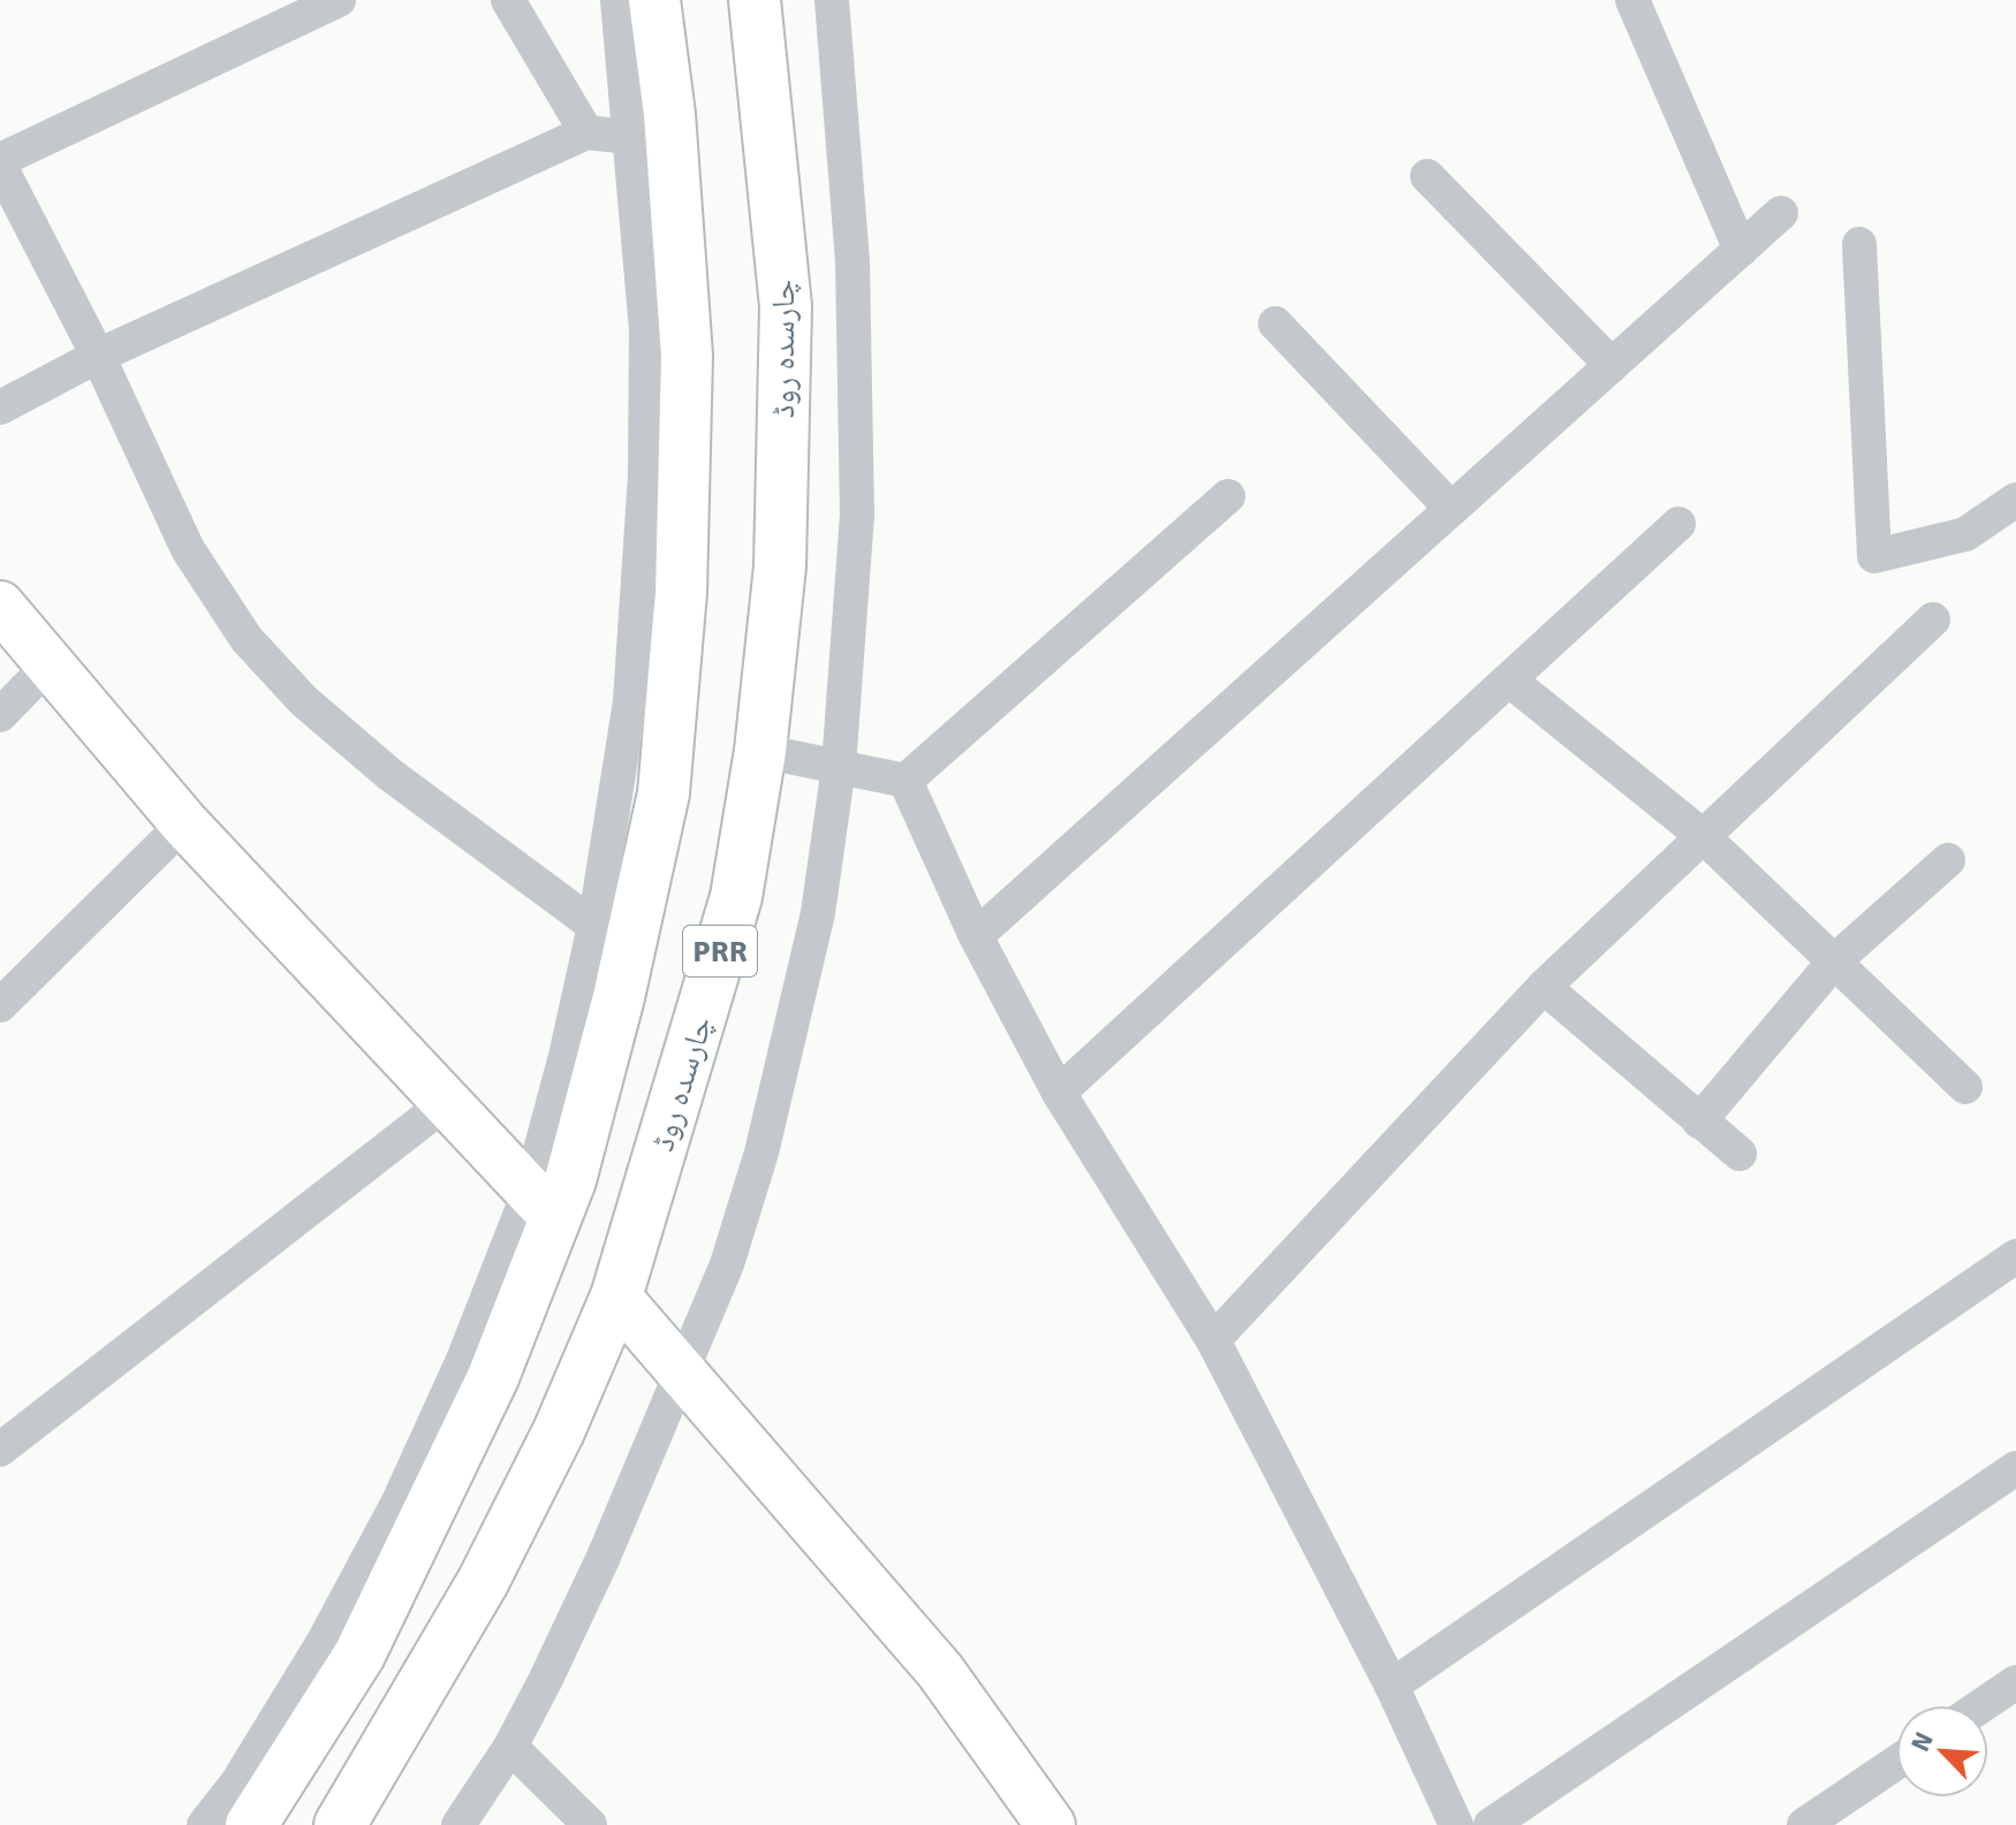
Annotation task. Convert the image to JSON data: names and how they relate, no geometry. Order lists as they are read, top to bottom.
{
  "streets": {
    "highway": ["چارسدہ روڈ", "PRR"]
  },
  "north": "top left"
}
